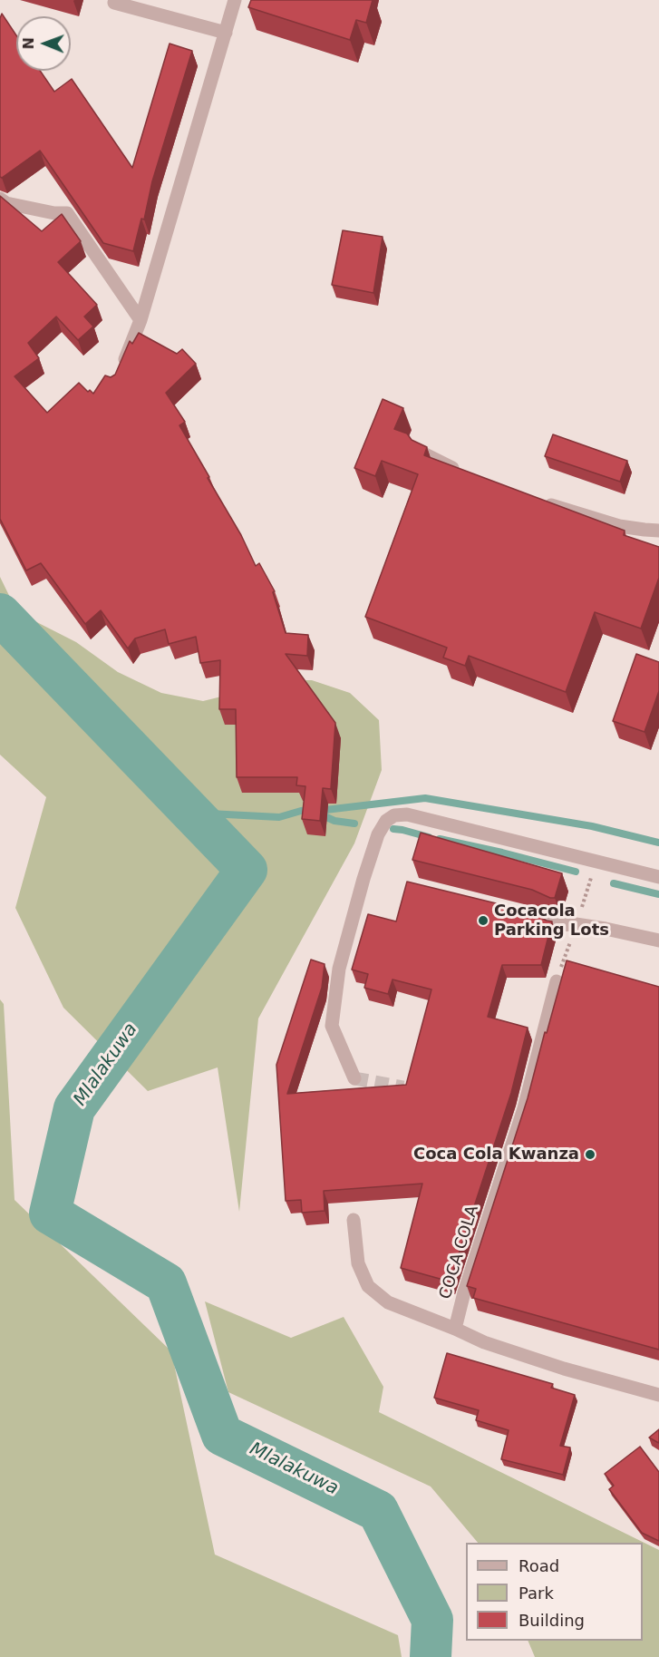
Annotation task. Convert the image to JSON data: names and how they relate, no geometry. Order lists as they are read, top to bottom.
{
  "streets": {
    "street": ["COCA COLA"]
  },
  "water": ["Mlalakuwa"],
  "places": ["Cocacola Parking Lots", "Coca Cola Kwanza"],
  "legend": ["Road", "Park", "Building"],
  "north": "left"
}
